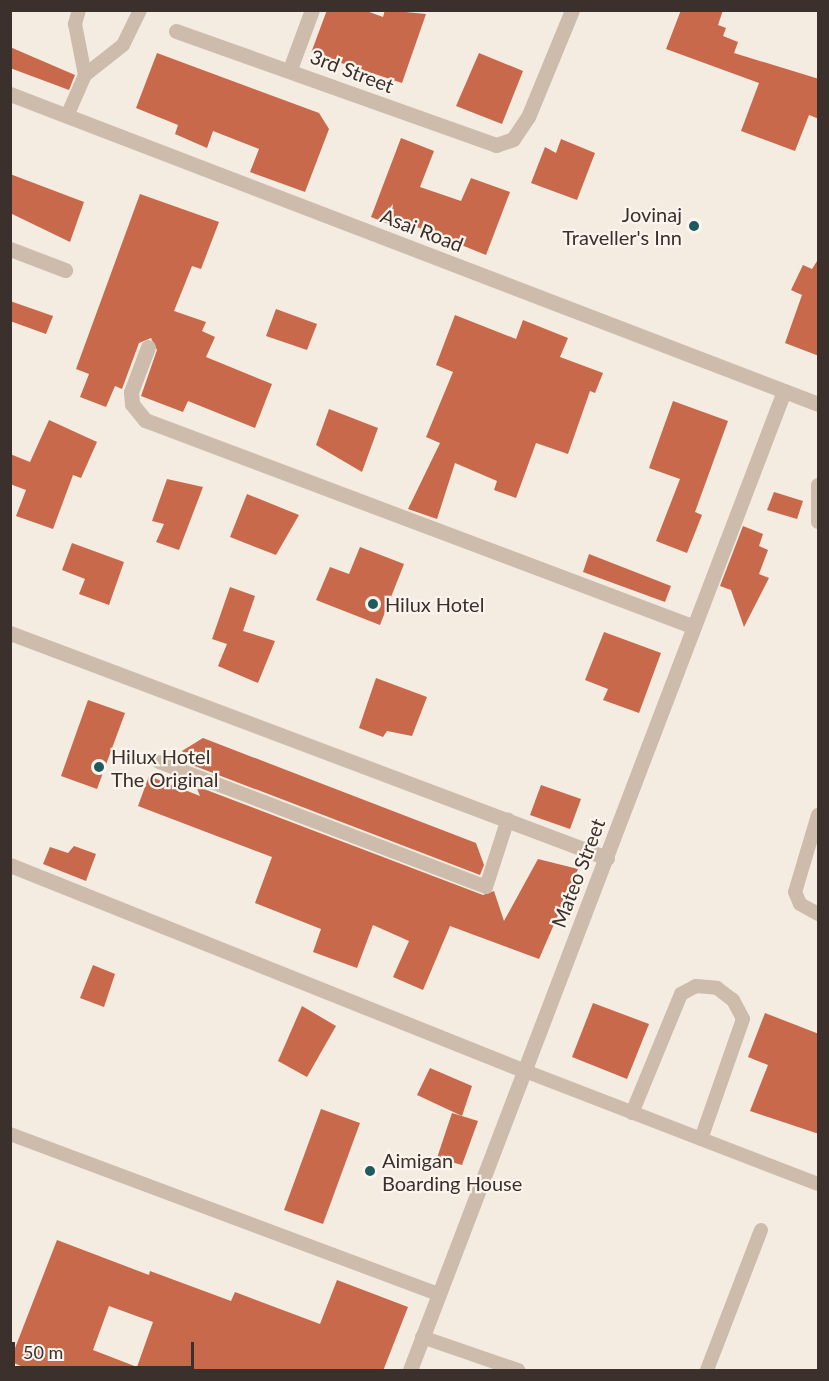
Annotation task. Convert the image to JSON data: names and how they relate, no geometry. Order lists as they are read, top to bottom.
{
  "streets": {
    "street": ["3rd Street", "Asai Road", "Mateo Street"]
  },
  "crossings": [
    ["Asai Road", "Mateo Street"]
  ],
  "places": [
    "Jovinaj Traveller's Inn",
    "Hilux Hotel",
    "Hilux Hotel The Original",
    "Aimigan Boarding House"
  ],
  "scale_bar": "50 m"
}
